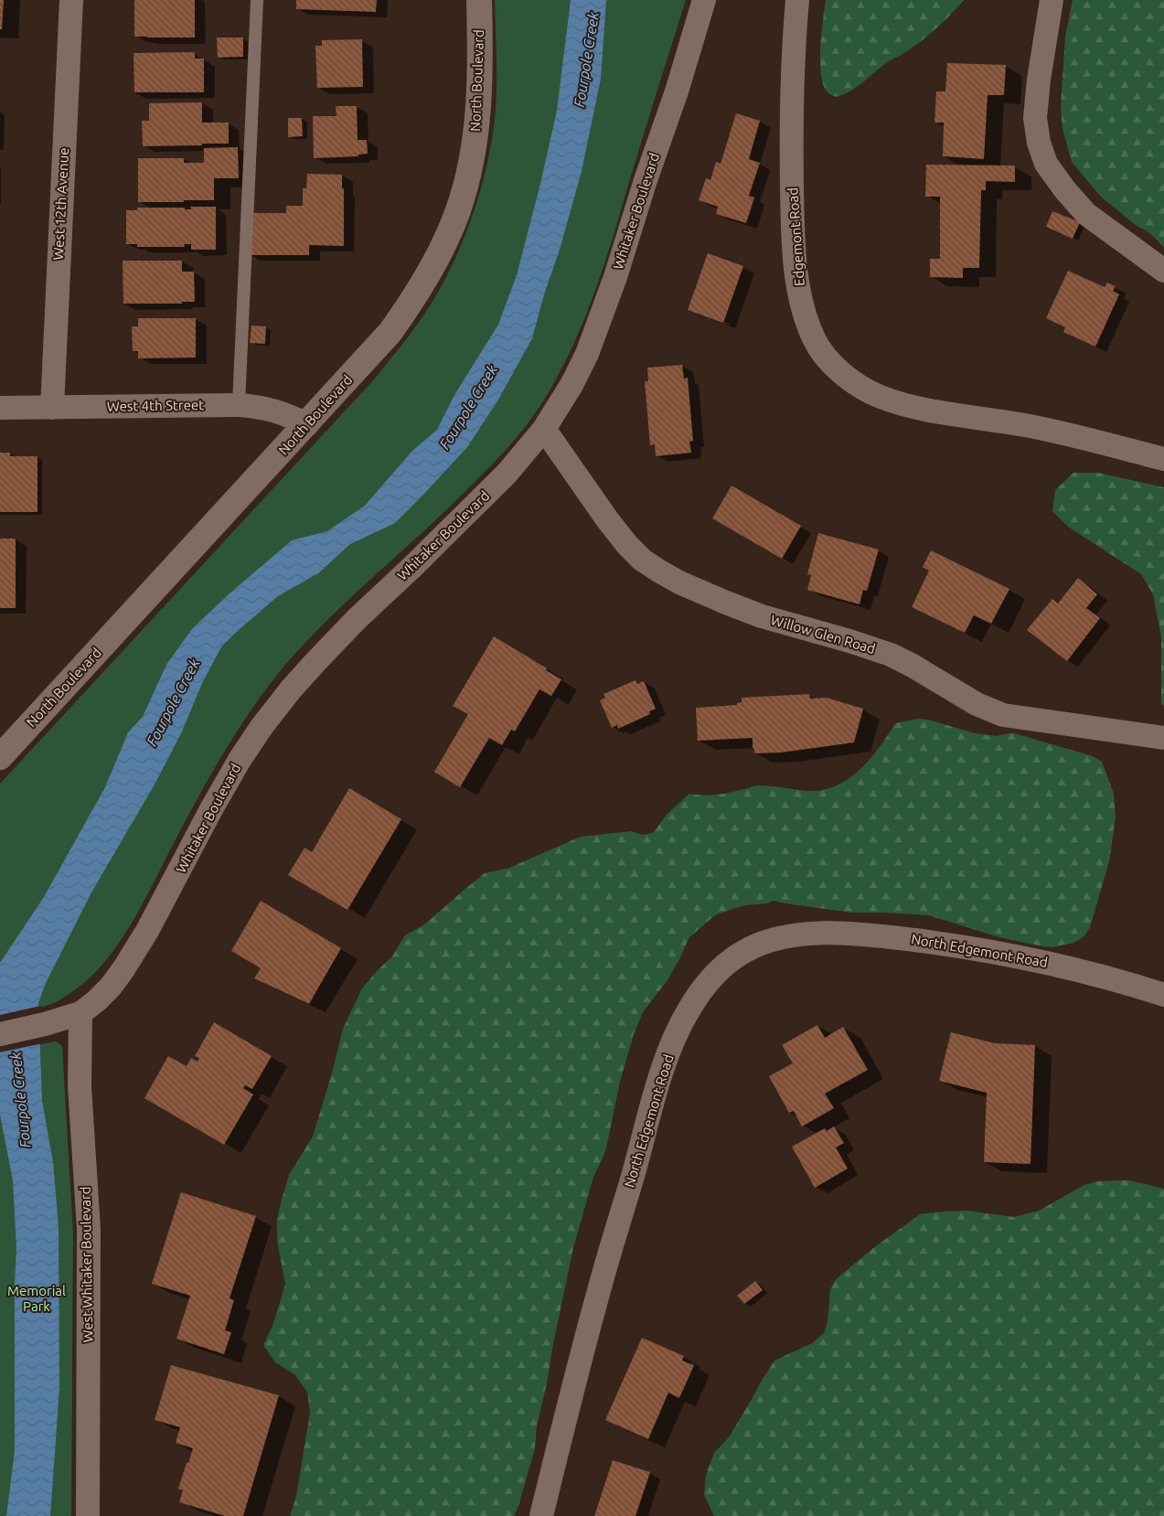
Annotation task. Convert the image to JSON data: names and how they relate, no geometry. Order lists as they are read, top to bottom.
{
  "streets": {
    "street": [
      "North Boulevard",
      "West 12th Avenue",
      "Whitaker Boulevard",
      "Edgemont Road",
      "West 4th Street",
      "Willow Glen Road",
      "North Edgemont Road",
      "West Whitaker Boulevard"
    ]
  },
  "crossings": [
    ["North Boulevard", "West 4th Street"],
    ["West 12th Avenue", "West 4th Street"],
    ["Whitaker Boulevard", "Willow Glen Road"],
    ["Whitaker Boulevard", "West Whitaker Boulevard"]
  ],
  "water": ["Fourpole Creek"],
  "parks": ["Memorial Park"]
}
